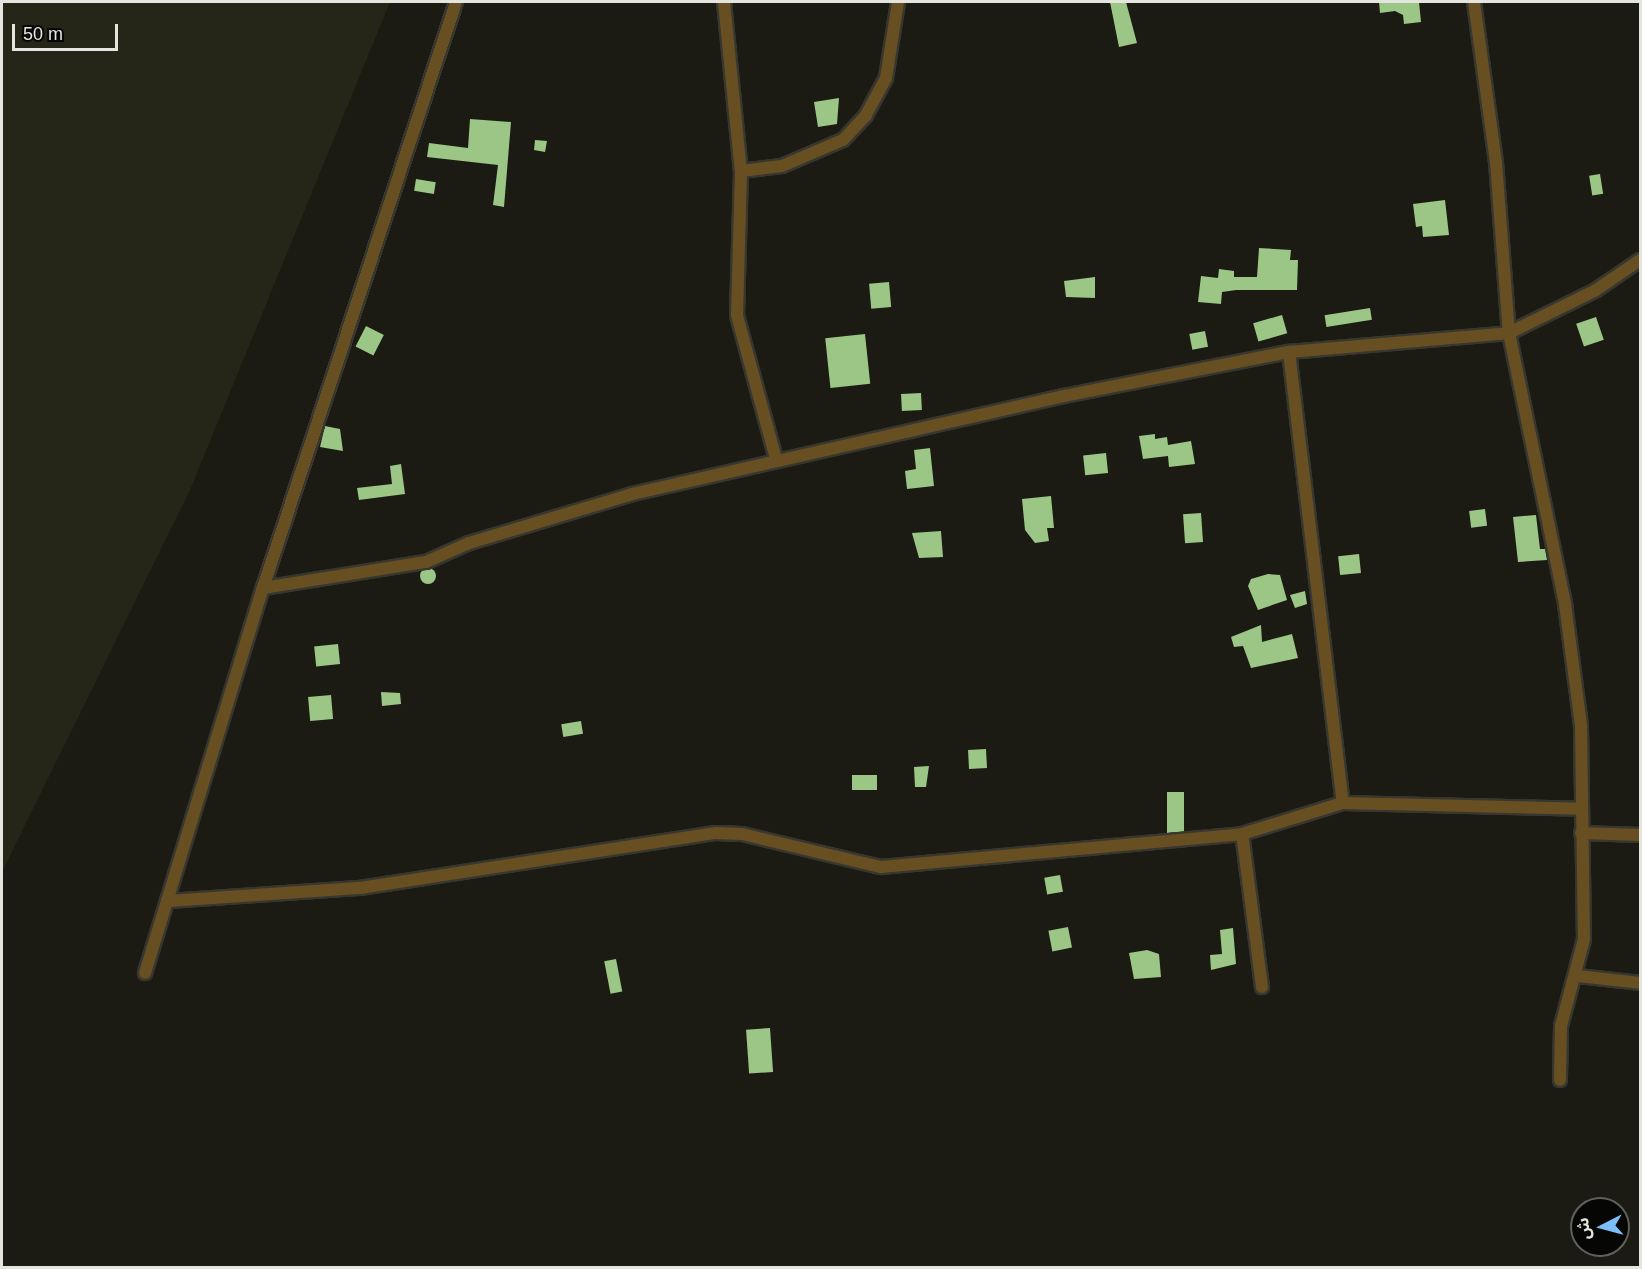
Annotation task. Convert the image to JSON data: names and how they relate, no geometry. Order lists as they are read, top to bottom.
{
  "scale_bar": "50 m",
  "north": "left"
}
